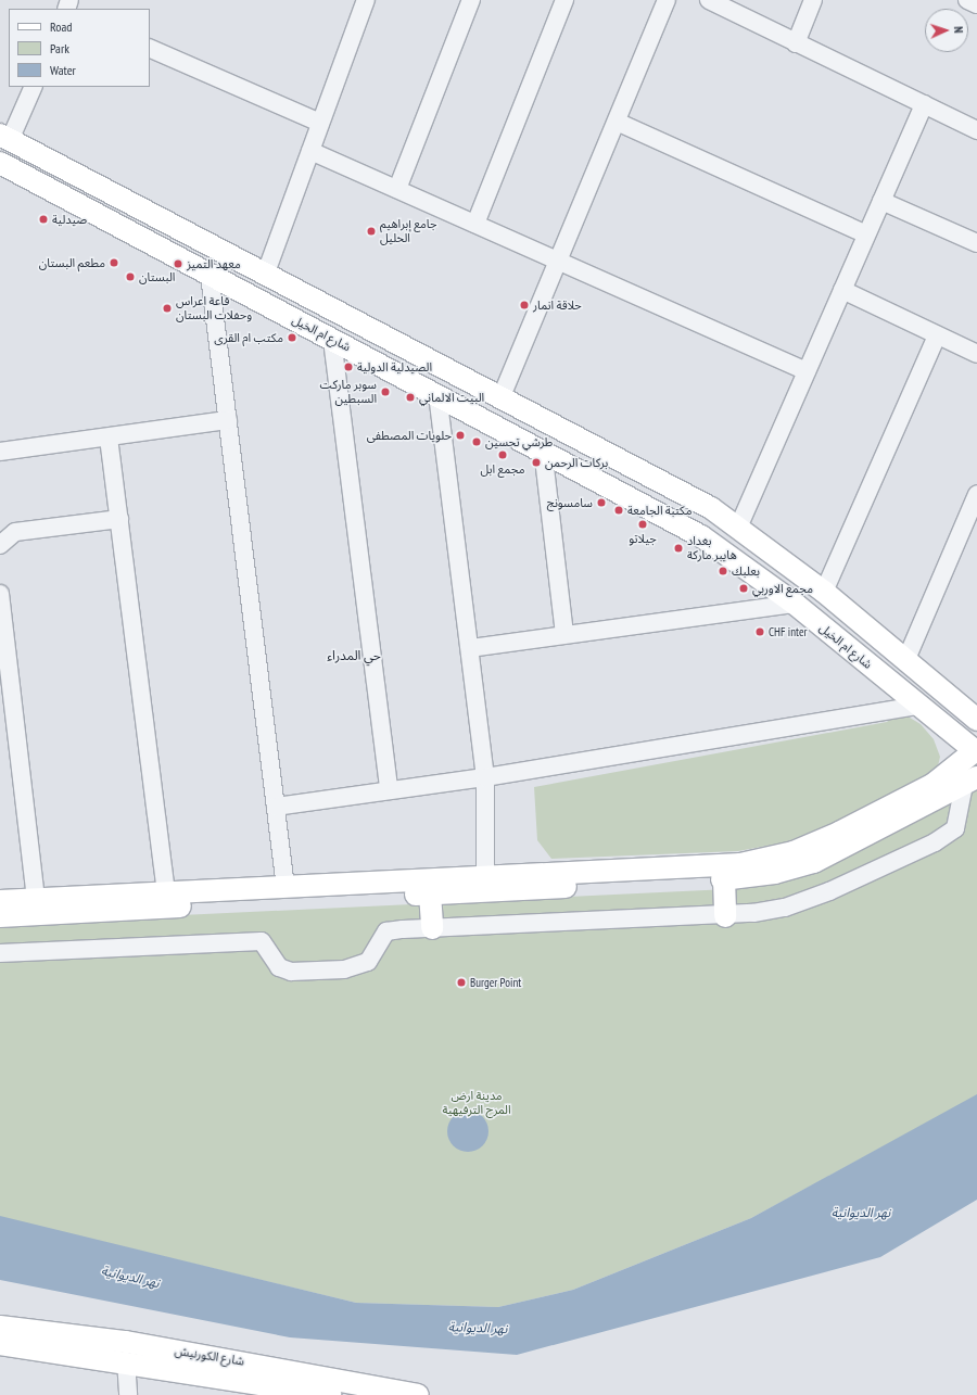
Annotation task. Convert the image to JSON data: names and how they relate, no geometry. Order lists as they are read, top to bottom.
{
  "streets": {
    "main road": ["شارع ام الخيل", "شارع الكورنيش"]
  },
  "districts": ["حي المدراء"],
  "water": ["نهر الديوانية"],
  "parks": ["مدينة ارض المرح الترفيهية"],
  "places": [
    "صيدلية",
    "جامع إبراهيم الخليل",
    "مطعم البستان",
    "معهد التميز",
    "البستان",
    "حلاقة انمار",
    "قاعة اعراس وحفلات البستان",
    "مكتب ام القرى",
    "الصيدلية الدولية",
    "سوبر ماركت السبطين",
    "البيت الالماني",
    "حلويات المصطفى",
    "طرشي تحسين",
    "مجمع ابل",
    "بركات الرحمن",
    "سامسونج",
    "مكتبة الجامعة",
    "جيلاتو",
    "بغداد هايبر ماركة",
    "بعلبك",
    "مجمع الاوربي",
    "CHF inter",
    "Burger Point"
  ],
  "legend": ["Road", "Park", "Water"],
  "north": "right"
}
